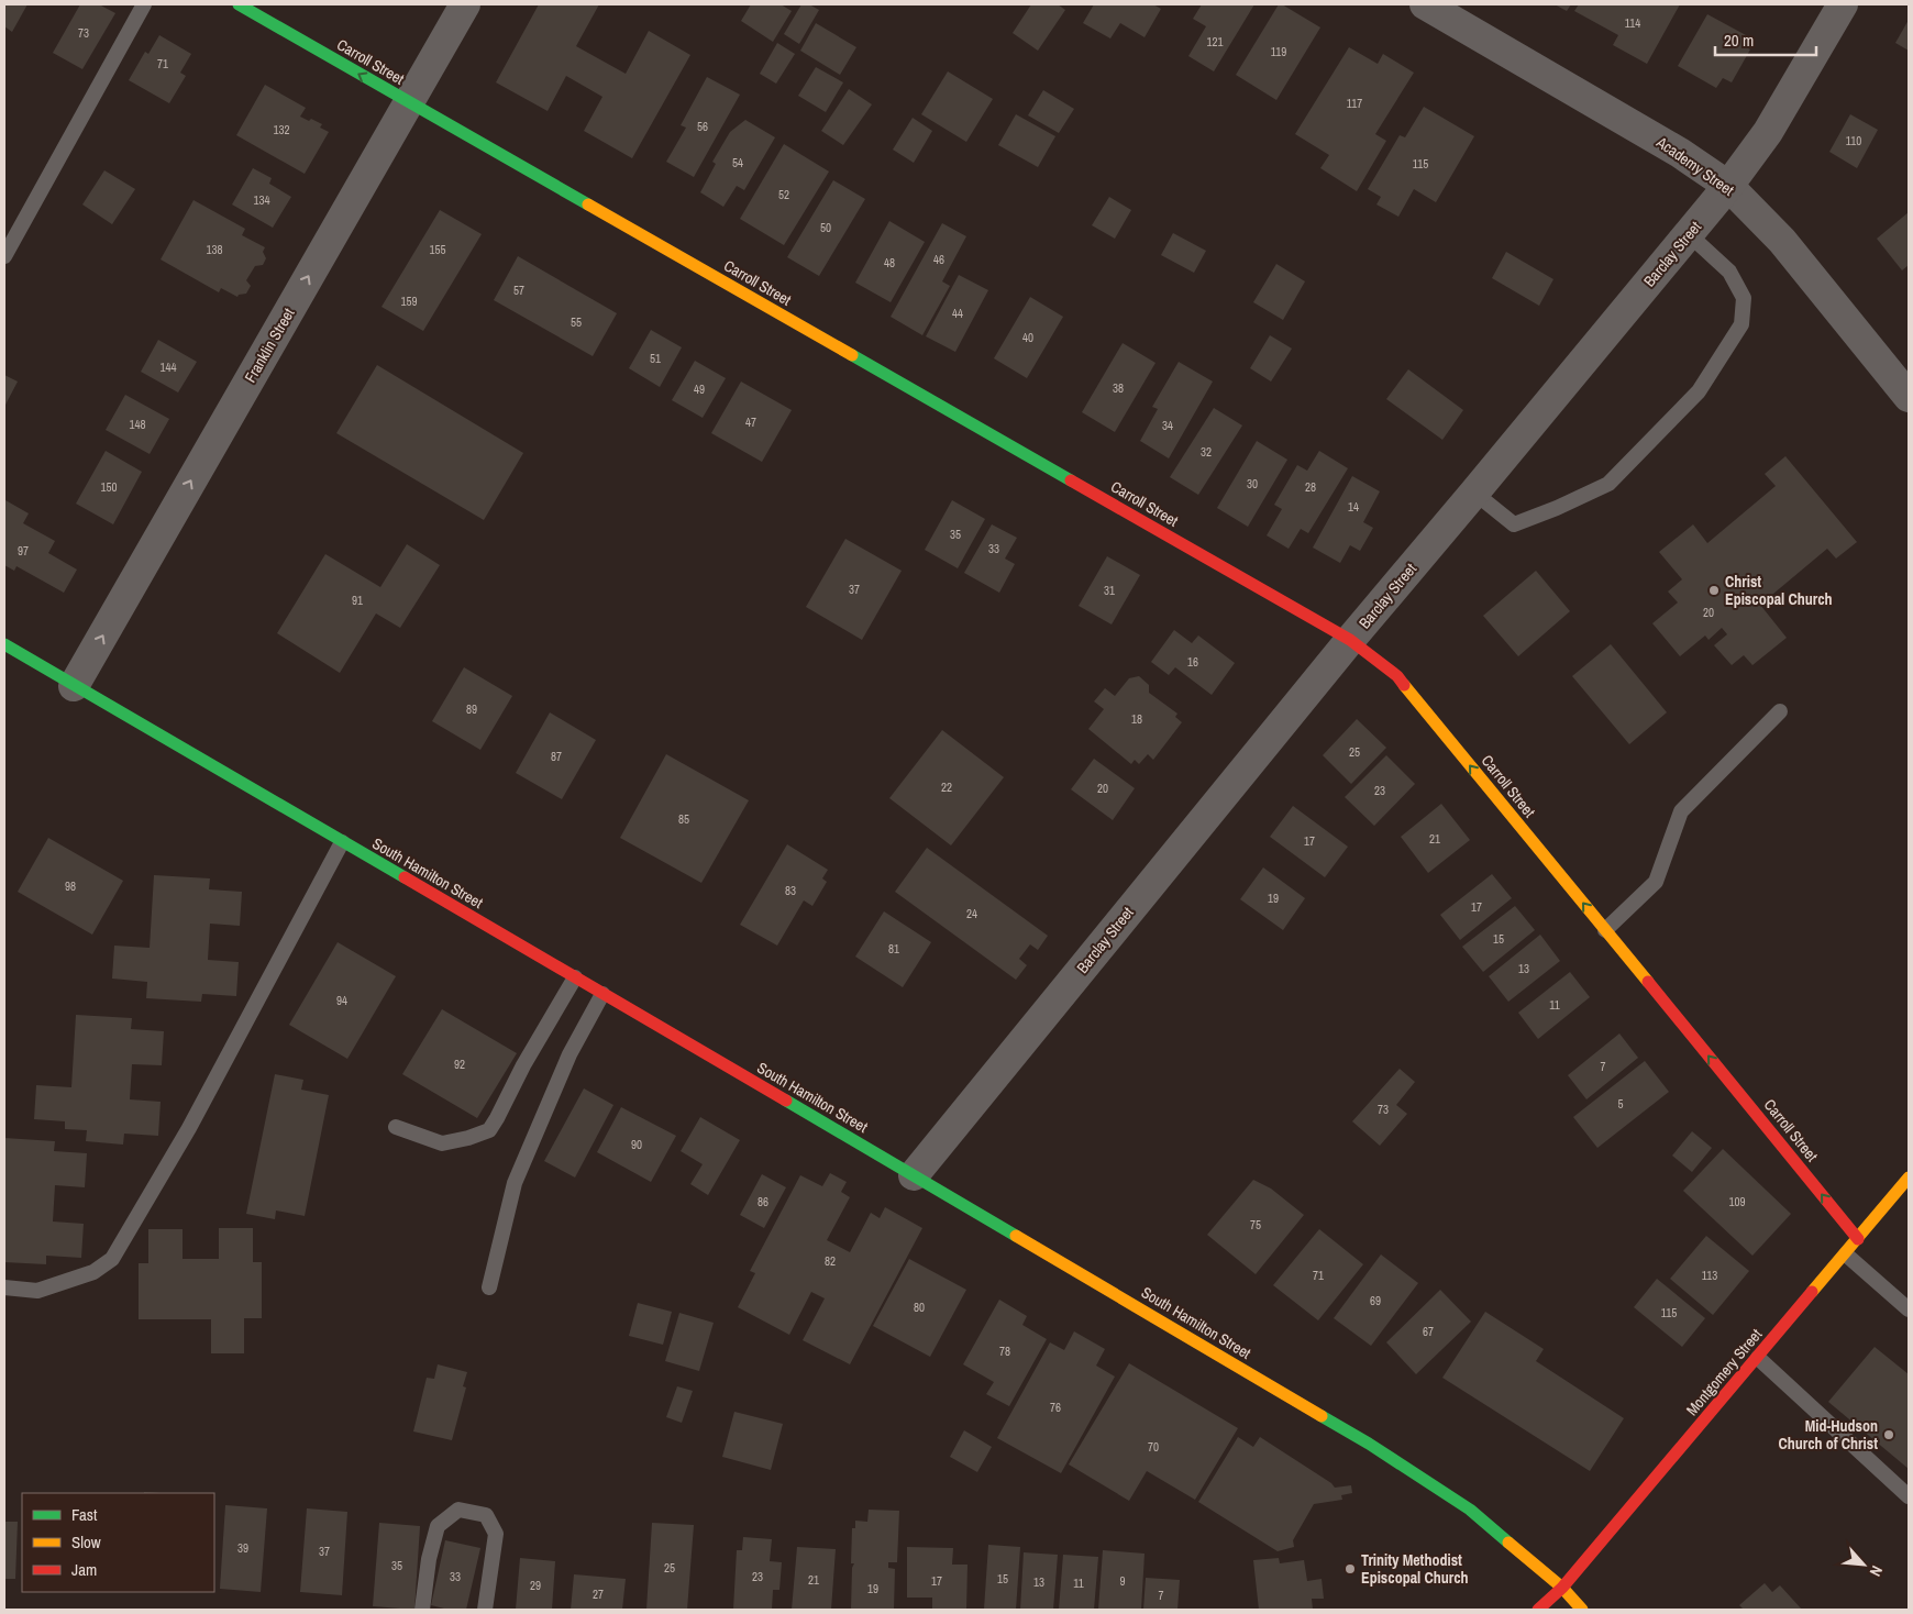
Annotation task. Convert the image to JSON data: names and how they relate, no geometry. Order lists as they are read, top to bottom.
{
  "streets": {
    "street": [
      "Carroll Street",
      "Academy Street",
      "Barclay Street",
      "Franklin Street",
      "South Hamilton Street",
      "Montgomery Street"
    ]
  },
  "crossings": [
    ["Carroll Street", "Barclay Street"],
    ["Carroll Street", "Franklin Street"],
    ["Carroll Street", "Montgomery Street"],
    ["Academy Street", "Barclay Street"],
    ["Barclay Street", "South Hamilton Street"],
    ["Franklin Street", "South Hamilton Street"],
    ["South Hamilton Street", "Montgomery Street"]
  ],
  "one_way": ["Carroll Street", "Franklin Street"],
  "places": ["Christ Episcopal Church", "Mid-Hudson Church of Christ", "Trinity Methodist Episcopal Church"],
  "house_numbers": [
    "114",
    "73",
    "121",
    "119",
    "71",
    "117",
    "56",
    "132",
    "110",
    "54",
    "115",
    "52",
    "134",
    "50",
    "138",
    "155",
    "46",
    "48",
    "57",
    "159",
    "44",
    "55",
    "40",
    "51",
    "144",
    "38",
    "49",
    "47",
    "148",
    "34",
    "32",
    "30",
    "150",
    "28",
    "14",
    "35",
    "33",
    "97",
    "37",
    "31",
    "91",
    "20",
    "16",
    "89",
    "18",
    "25",
    "87",
    "22",
    "20",
    "23",
    "85",
    "21",
    "17",
    "98",
    "83",
    "19",
    "17",
    "24",
    "15",
    "81",
    "13",
    "94",
    "11",
    "92",
    "7",
    "5",
    "73",
    "90",
    "86",
    "109",
    "75",
    "82",
    "71",
    "113",
    "69",
    "80",
    "115",
    "67",
    "78",
    "76",
    "70",
    "39",
    "37",
    "35",
    "25",
    "33",
    "23",
    "15",
    "21",
    "17",
    "9",
    "13",
    "11",
    "29",
    "19",
    "27",
    "7"
  ],
  "legend": ["Fast", "Slow", "Jam"],
  "scale_bar": "20 m",
  "north": "bottom right"
}
